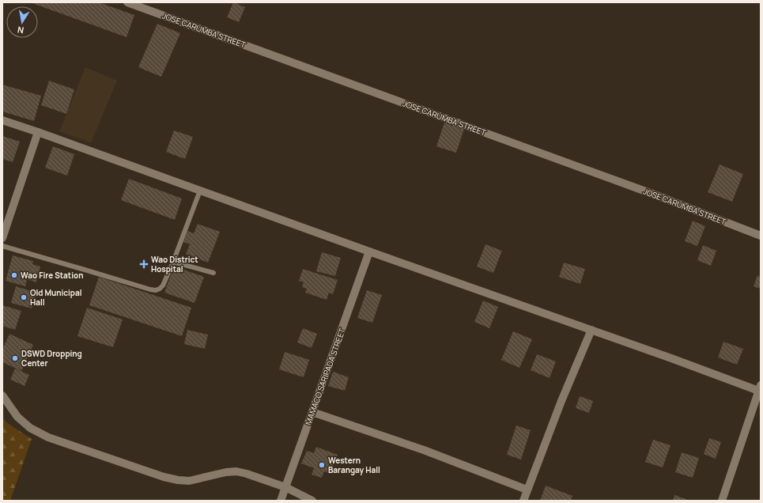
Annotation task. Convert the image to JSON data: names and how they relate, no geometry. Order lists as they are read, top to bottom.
{
  "streets": {
    "street": ["JOSE CARUMBA STREET", "MAMACO SARIPADA STREET"]
  },
  "places": {
    "health": ["Wao District Hospital"],
    "other": [
      "Wao Fire Station",
      "Old Municipal Hall",
      "DSWD Dropping Center",
      "Western Barangay Hall"
    ]
  },
  "north": "bottom"
}
